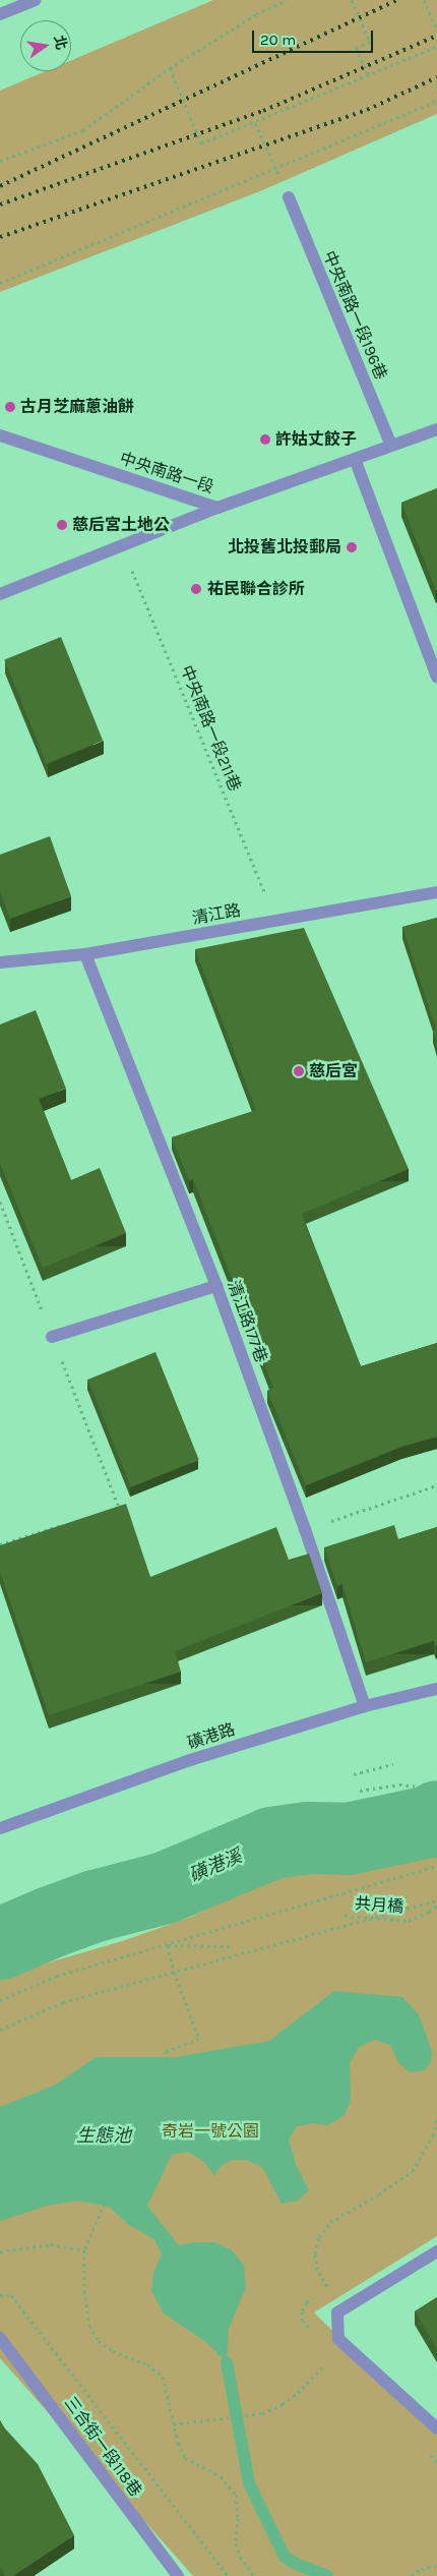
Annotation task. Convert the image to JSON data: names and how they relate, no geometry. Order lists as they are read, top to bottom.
{
  "streets": {
    "street": [
      "中央南路一段196巷",
      "中央南路一段",
      "清江路",
      "清江路177巷",
      "磺港路",
      "三合街一段118巷"
    ],
    "path": ["中央南路一段211巷", "共月橋"]
  },
  "crossings": [
    ["中央南路一段196巷", "中央南路一段"],
    ["中央南路一段211巷", "清江路"],
    ["清江路", "清江路177巷"],
    ["清江路177巷", "磺港路"]
  ],
  "water": ["磺港溪", "生態池"],
  "parks": ["奇岩一號公園"],
  "places": [
    "古月芝麻蔥油餅",
    "許姑丈餃子",
    "慈后宮土地公",
    "北投舊北投郵局",
    "祐民聯合診所",
    "慈后宮"
  ],
  "scale_bar": "20 m",
  "north": "right"
}
